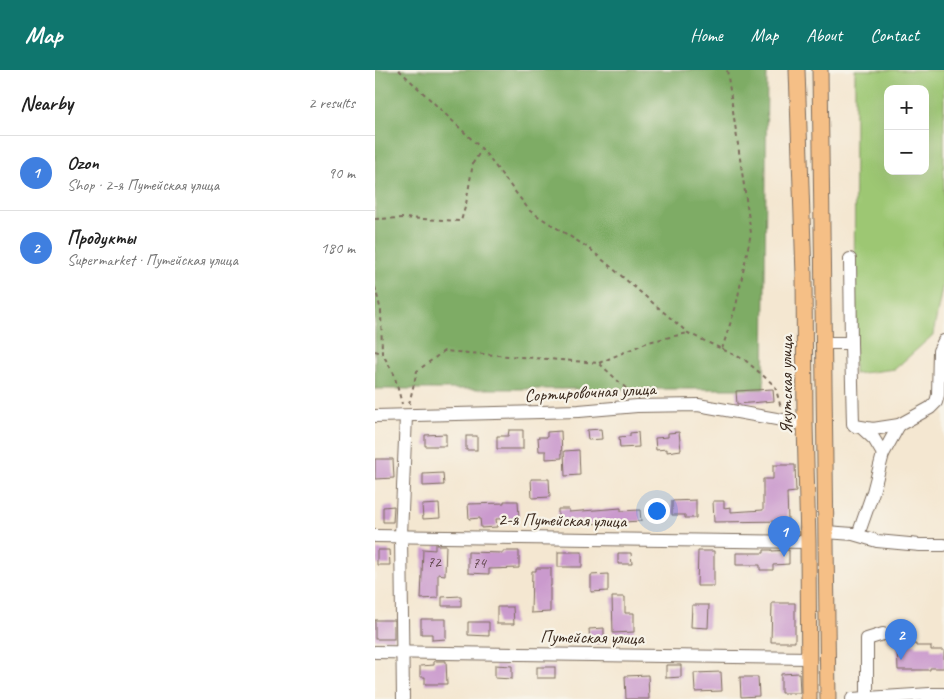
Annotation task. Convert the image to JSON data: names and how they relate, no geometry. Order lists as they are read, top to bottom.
{
  "streets": {
    "main road": ["Якутская улица"],
    "street": ["Сортировочная улица", "2-я Путейская улица", "Путейская улица"]
  },
  "crossings": [
    ["Якутская улица", "Сортировочная улица"],
    ["Якутская улица", "2-я Путейская улица"],
    ["Якутская улица", "Путейская улица"]
  ],
  "house_numbers": ["72", "74"],
  "page": {
    "header": "Map",
    "nav": [
      "Home",
      "Map",
      "About",
      "Contact"
    ],
    "heading": ["Nearby", "2 results"],
    "map_buttons": ["+", "−"],
    "list": [
      {
        "mark": "1",
        "name": "Ozon",
        "note": "Shop · 2-я Путейская улица",
        "value": "90 m"
      },
      {
        "mark": "2",
        "name": "Продукты",
        "note": "Supermarket · Путейская улица",
        "value": "180 m"
      }
    ],
    "pins": ["1", "2"]
  }
}
